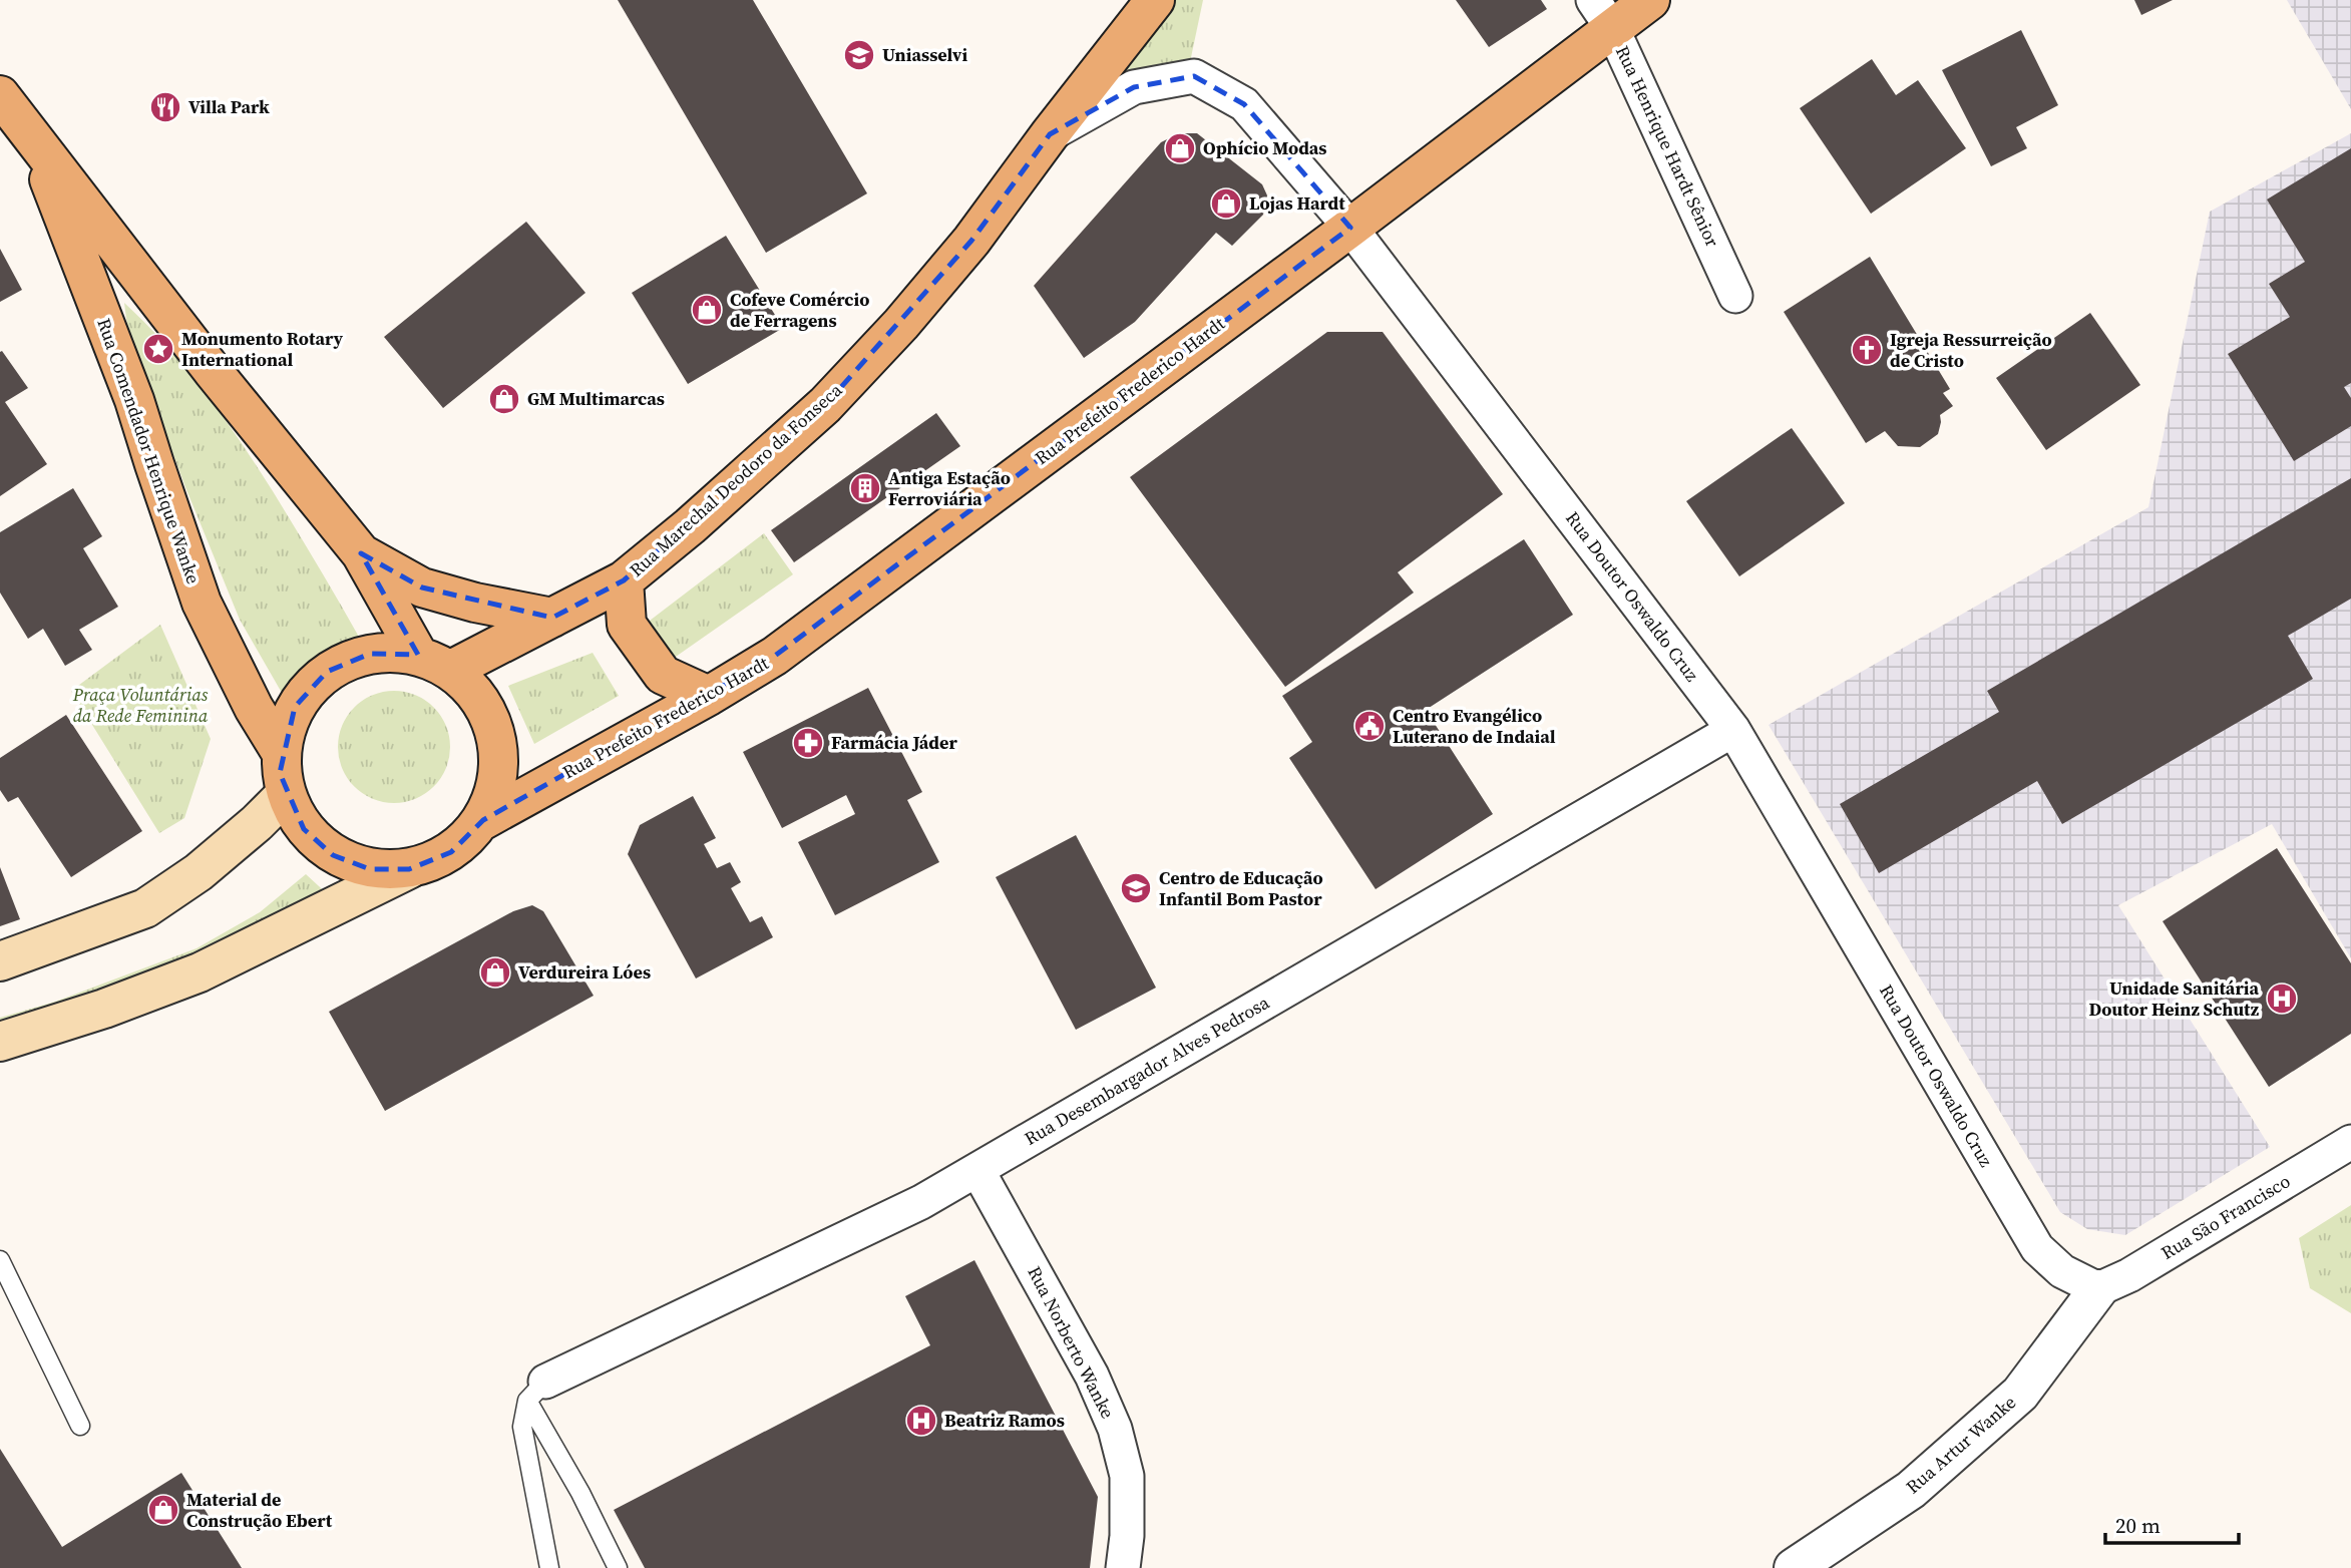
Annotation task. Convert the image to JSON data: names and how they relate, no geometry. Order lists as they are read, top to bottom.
{
  "streets": {
    "main road": ["Rua Prefeito Frederico Hardt", "Rua Comendador Henrique Wanke", "Rua Marechal Deodoro da Fonseca"],
    "street": [
      "Rua Henrique Hardt Sênior",
      "Rua Doutor Oswaldo Cruz",
      "Rua Desembargador Alves Pedrosa",
      "Rua São Francisco",
      "Rua Norberto Wanke",
      "Rua Artur Wanke"
    ]
  },
  "crossings": [
    ["Rua Henrique Hardt Sênior", "Rua Prefeito Frederico Hardt"],
    ["Rua Prefeito Frederico Hardt", "Rua Comendador Henrique Wanke"],
    ["Rua Prefeito Frederico Hardt", "Rua Marechal Deodoro da Fonseca"],
    ["Rua Prefeito Frederico Hardt", "Rua Doutor Oswaldo Cruz"],
    ["Rua Comendador Henrique Wanke", "Rua Marechal Deodoro da Fonseca"],
    ["Rua Marechal Deodoro da Fonseca", "Rua Doutor Oswaldo Cruz"],
    ["Rua Doutor Oswaldo Cruz", "Rua Desembargador Alves Pedrosa"],
    ["Rua Doutor Oswaldo Cruz", "Rua São Francisco"],
    ["Rua Doutor Oswaldo Cruz", "Rua Artur Wanke"],
    ["Rua Desembargador Alves Pedrosa", "Rua Norberto Wanke"],
    ["Rua São Francisco", "Rua Artur Wanke"]
  ],
  "parks": ["Praça Voluntárias da Rede Feminina"],
  "places": {
    "school or university": ["Uniasselvi", "Centro de Educação Infantil Bom Pastor"],
    "restaurant": ["Villa Park"],
    "shop": [
      "Ophício Modas",
      "Lojas Hardt",
      "Cofeve Comércio de Ferragens",
      "GM Multimarcas",
      "Verdureira Lóes",
      "Material de Construção Ebert"
    ],
    "place": ["Monumento Rotary International"],
    "church": ["Igreja Ressurreição de Cristo"],
    "building": ["Antiga Estação Ferroviária"],
    "public building": ["Centro Evangélico Luterano de Indaial"],
    "pharmacy": ["Farmácia Jáder"],
    "hospital": ["Unidade Sanitária Doutor Heinz Schutz", "Beatriz Ramos"]
  },
  "scale_bar": "20 m"
}
